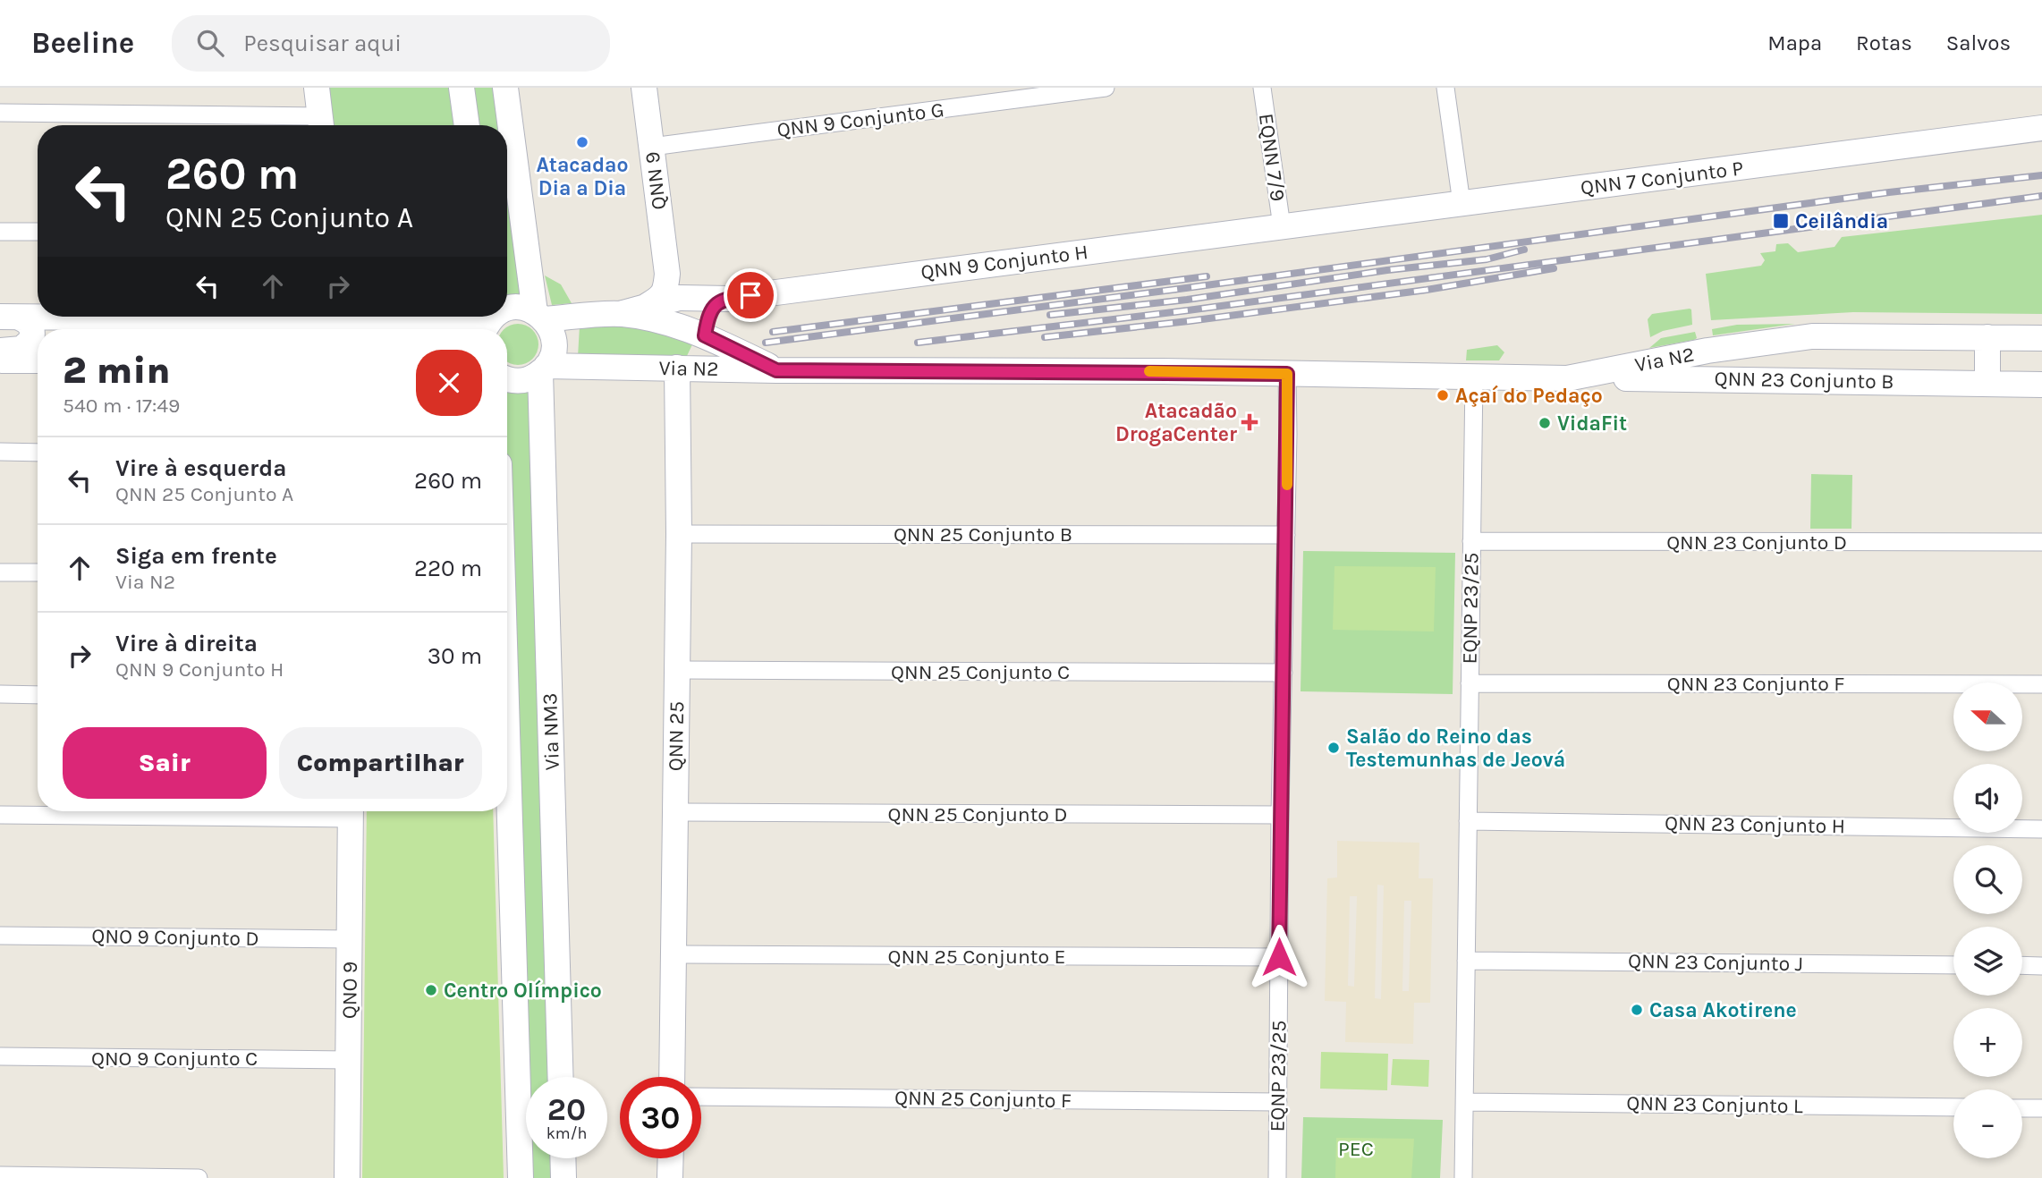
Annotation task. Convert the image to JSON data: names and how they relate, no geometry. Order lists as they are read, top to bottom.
{
  "streets": {
    "main road": [
      "QNN 7 Conjunto P",
      "QNN 9",
      "QNN 9 Conjunto H",
      "Via N2",
      "QNN 23 Conjunto B",
      "Via NM3",
      "QNN 25",
      "QNO 9"
    ],
    "street": [
      "QNN 9 Conjunto G",
      "EQNN 7/9",
      "QNN 25 Conjunto B",
      "QNN 23 Conjunto D",
      "EQNP 23/25",
      "QNN 25 Conjunto C",
      "QNN 23 Conjunto F",
      "QNN 25 Conjunto D",
      "QNN 23 Conjunto H",
      "QNO 9 Conjunto D",
      "QNN 25 Conjunto E",
      "QNN 23 Conjunto J",
      "QNO 9 Conjunto C",
      "QNN 25 Conjunto F",
      "QNN 23 Conjunto L"
    ]
  },
  "crossings": [
    ["QNN 9 Conjunto G", "QNN 9"],
    ["EQNN 7/9", "QNN 7 Conjunto P"],
    ["EQNN 7/9", "QNN 9 Conjunto H"],
    ["QNN 7 Conjunto P", "QNN 9 Conjunto H"],
    ["QNN 9", "QNN 9 Conjunto H"],
    ["QNN 9", "Via N2"],
    ["QNN 9 Conjunto H", "Via N2"],
    ["Via N2", "QNN 23 Conjunto B"],
    ["Via N2", "EQNP 23/25"],
    ["Via N2", "Via NM3"],
    ["Via N2", "QNN 25"],
    ["QNN 25 Conjunto B", "EQNP 23/25"],
    ["QNN 25 Conjunto B", "QNN 25"],
    ["QNN 23 Conjunto D", "EQNP 23/25"],
    ["EQNP 23/25", "QNN 25 Conjunto C"],
    ["EQNP 23/25", "QNN 23 Conjunto F"],
    ["EQNP 23/25", "QNN 25 Conjunto D"],
    ["EQNP 23/25", "QNN 23 Conjunto H"],
    ["EQNP 23/25", "QNN 25 Conjunto E"],
    ["EQNP 23/25", "QNN 23 Conjunto J"],
    ["EQNP 23/25", "QNN 25 Conjunto F"],
    ["EQNP 23/25", "QNN 23 Conjunto L"],
    ["QNN 25 Conjunto C", "QNN 25"],
    ["QNN 25", "QNN 25 Conjunto D"],
    ["QNN 25", "QNN 25 Conjunto E"],
    ["QNO 9 Conjunto D", "QNO 9"],
    ["QNO 9", "QNO 9 Conjunto C"]
  ],
  "parks": ["PEC"],
  "places": {
    "other": [
      "Atacadao Dia a Dia",
      "Açaí do Pedaço",
      "VidaFit",
      "Salão do Reino das Testemunhas de Jeová",
      "Centro Olímpico",
      "Casa Akotirene"
    ],
    "transit": ["Ceilândia"],
    "health": ["Atacadão DrogaCenter"]
  },
  "north": "left",
  "page": {
    "header": "Beeline",
    "search": "Pesquisar aqui",
    "nav": ["Mapa", "Rotas", "Salvos"],
    "turn": ["260 m", "QNN 25 Conjunto A"],
    "heading": ["2 min", "540 m · 17:49"],
    "list": [
      {
        "name": "Vire à esquerda",
        "note": "QNN 25 Conjunto A",
        "value": "260 m"
      },
      {
        "name": "Siga em frente",
        "note": "Via N2",
        "value": "220 m"
      },
      {
        "name": "Vire à direita",
        "note": "QNN 9 Conjunto H",
        "value": "30 m"
      }
    ],
    "map_buttons": ["+", "−"],
    "buttons": ["Sair", "Compartilhar"],
    "speed": "20 km/h",
    "limit": "30"
  }
}
